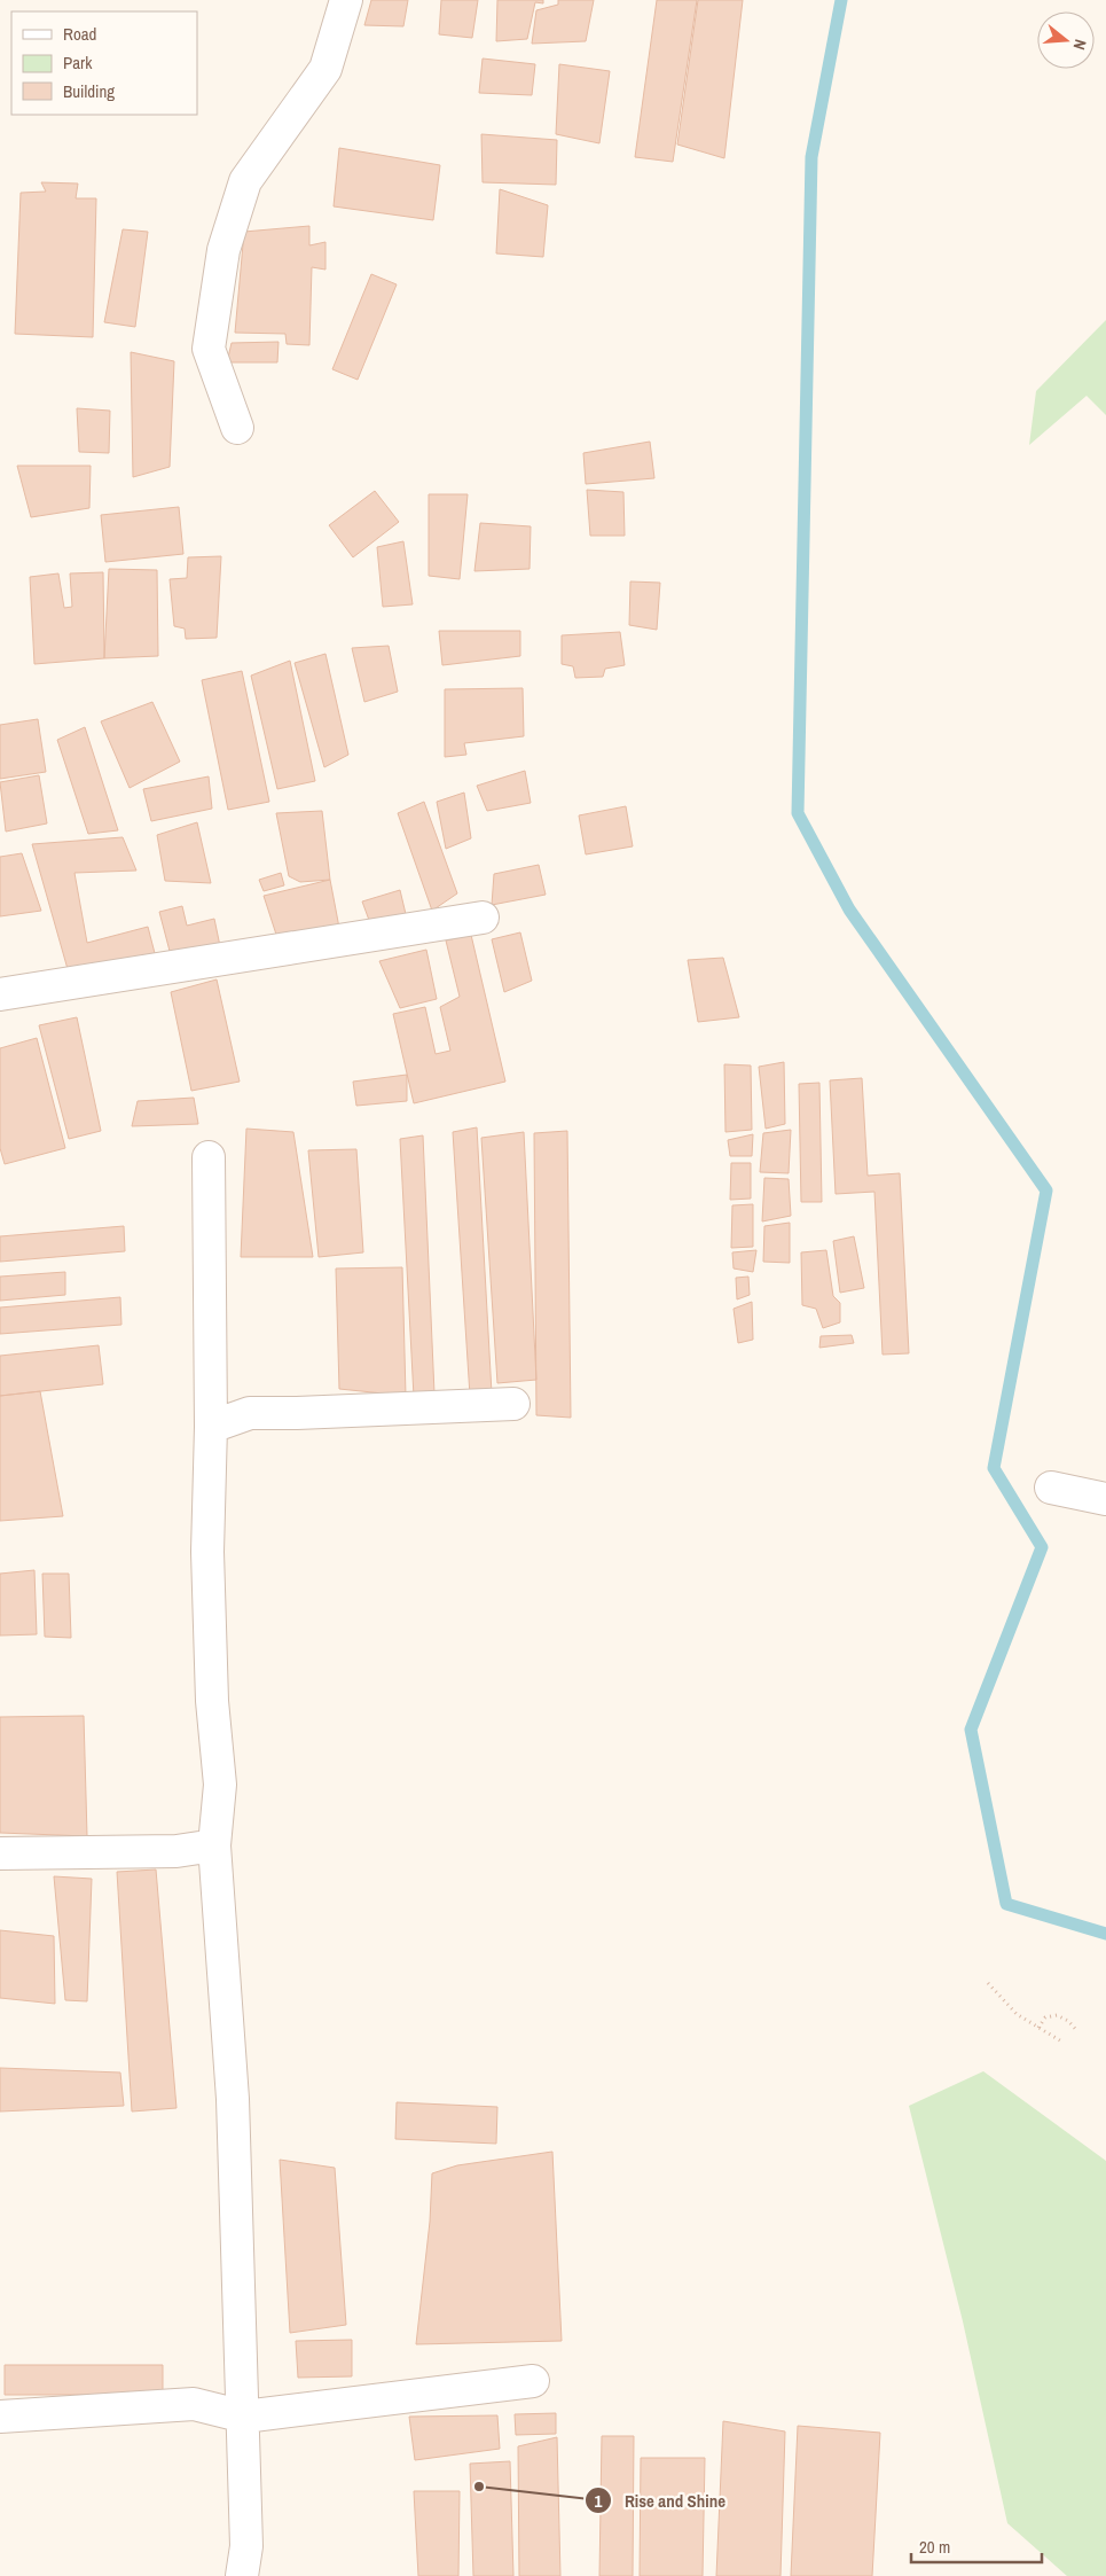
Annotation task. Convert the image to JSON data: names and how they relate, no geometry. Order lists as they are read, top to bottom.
{
  "places": ["Rise and Shine"],
  "legend": ["Road", "Park", "Building"],
  "scale_bar": "20 m",
  "north": "right"
}
